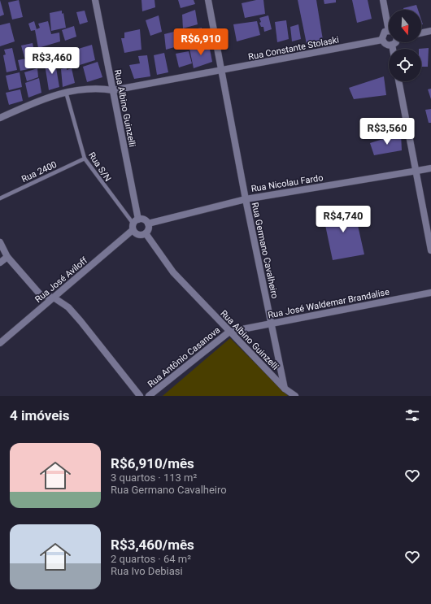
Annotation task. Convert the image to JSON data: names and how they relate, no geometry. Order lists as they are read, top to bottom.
{
  "streets": {
    "street": [
      "Rua Constante Stolaski",
      "Rua Albino Guinzelli",
      "Rua Nicolau Fardo",
      "Rua Germano Cavalheiro",
      "Rua José Aviloff",
      "Rua José Waldemar Brandalise",
      "Rua Antônio Casanova"
    ],
    "lane": ["Rua S/N", "Rua 2400"]
  },
  "crossings": [
    ["Rua Constante Stolaski", "Rua Albino Guinzelli"],
    ["Rua Constante Stolaski", "Rua S/N"],
    ["Rua Constante Stolaski", "Rua Germano Cavalheiro"],
    ["Rua Albino Guinzelli", "Rua S/N"],
    ["Rua Albino Guinzelli", "Rua Nicolau Fardo"],
    ["Rua Albino Guinzelli", "Rua Germano Cavalheiro"],
    ["Rua Albino Guinzelli", "Rua José Aviloff"],
    ["Rua Albino Guinzelli", "Rua José Waldemar Brandalise"],
    ["Rua Albino Guinzelli", "Rua Antônio Casanova"],
    ["Rua S/N", "Rua 2400"],
    ["Rua S/N", "Rua Nicolau Fardo"],
    ["Rua S/N", "Rua José Aviloff"],
    ["Rua Nicolau Fardo", "Rua Germano Cavalheiro"],
    ["Rua Nicolau Fardo", "Rua José Aviloff"],
    ["Rua Germano Cavalheiro", "Rua José Waldemar Brandalise"],
    ["Rua José Waldemar Brandalise", "Rua Antônio Casanova"]
  ],
  "north": "bottom",
  "page": {
    "price": [
      "R$6,910",
      "R$3,460",
      "R$3,560",
      "R$4,740"
    ],
    "heading": "4 imóveis",
    "list": [
      {
        "name": "R$6,910/mês",
        "note": "3 quartos · 113 m² · Rua Germano Cavalheiro"
      },
      {
        "name": "R$3,460/mês",
        "note": "2 quartos · 64 m² · Rua Ivo Debiasi"
      }
    ]
  }
}
